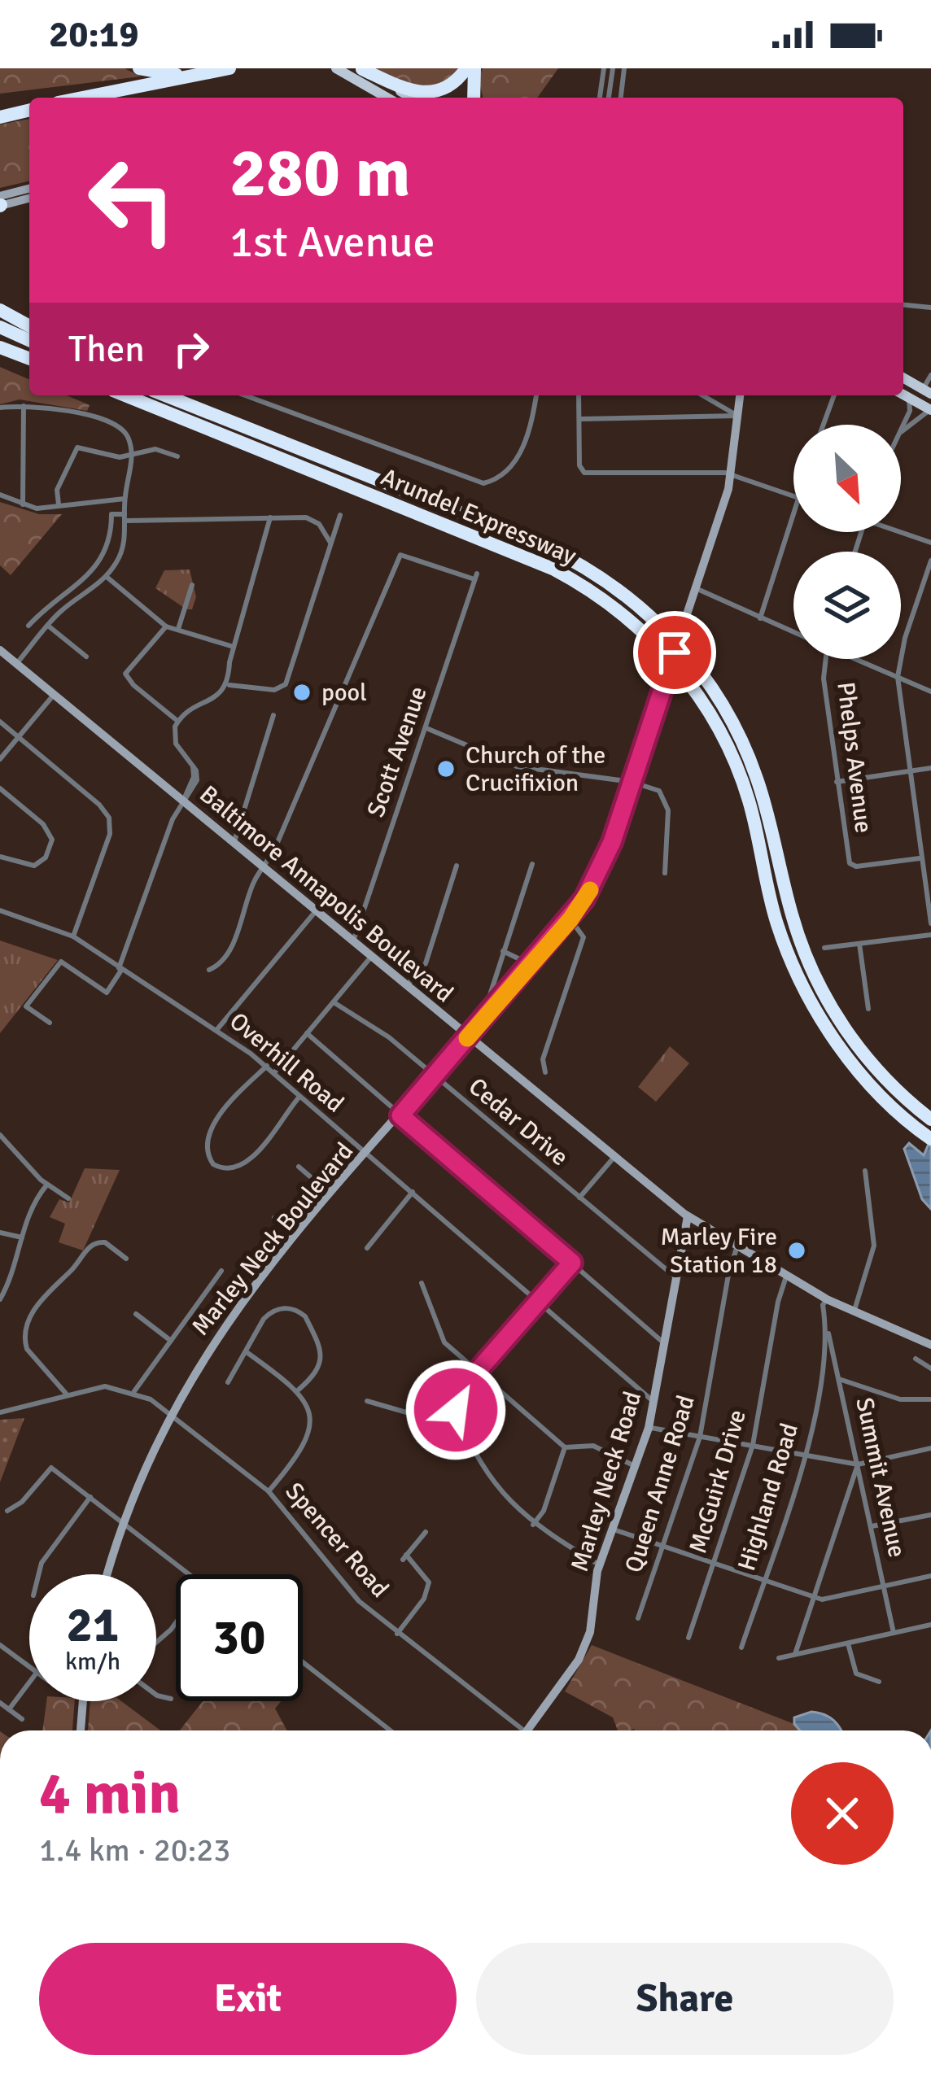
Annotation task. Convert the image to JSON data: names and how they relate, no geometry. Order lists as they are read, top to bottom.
{
  "streets": {
    "highway": ["Arundel Expressway"],
    "main road": ["Baltimore Annapolis Boulevard", "Marley Neck Boulevard", "Marley Neck Road"],
    "street": [
      "Scott Avenue",
      "Phelps Avenue",
      "Overhill Road",
      "Cedar Drive",
      "Summit Avenue",
      "McGuirk Drive",
      "Queen Anne Road",
      "Highland Road",
      "Spencer Road"
    ]
  },
  "crossings": [
    ["Scott Avenue", "Baltimore Annapolis Boulevard"],
    ["Baltimore Annapolis Boulevard", "Marley Neck Boulevard"],
    ["Baltimore Annapolis Boulevard", "Marley Neck Road"],
    ["Baltimore Annapolis Boulevard", "McGuirk Drive"],
    ["Baltimore Annapolis Boulevard", "Queen Anne Road"],
    ["Baltimore Annapolis Boulevard", "Highland Road"],
    ["Overhill Road", "Marley Neck Boulevard"],
    ["Overhill Road", "Marley Neck Road"],
    ["Cedar Drive", "Marley Neck Boulevard"],
    ["Cedar Drive", "Marley Neck Road"],
    ["Marley Neck Boulevard", "Spencer Road"],
    ["Summit Avenue", "Highland Road"]
  ],
  "places": ["pool", "Church of the Crucifixion", "Marley Fire Station 18"],
  "north": "bottom right",
  "page": {
    "status": "20:19",
    "turn": ["280 m", "1st Avenue"],
    "then": "Then",
    "speed": "21 km/h",
    "limit": "30",
    "heading": ["4 min", "1.4 km · 20:23"],
    "buttons": ["Exit", "Share"]
  }
}
